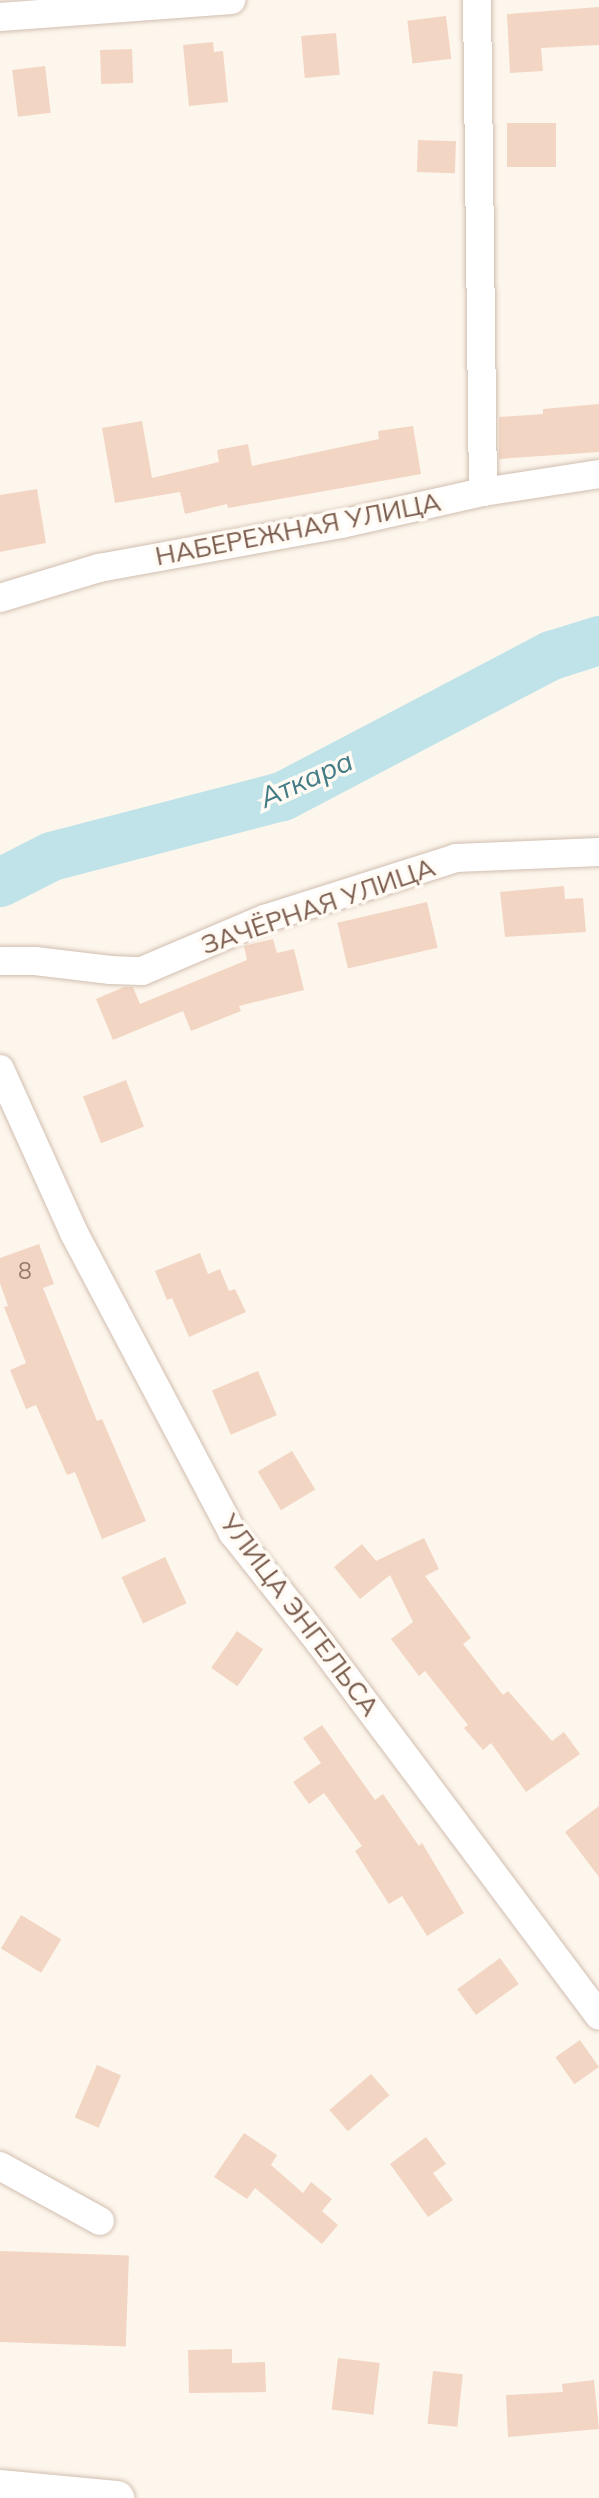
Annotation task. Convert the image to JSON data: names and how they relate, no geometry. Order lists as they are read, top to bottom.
{
  "streets": {
    "street": ["НАБЕРЕЖНАЯ УЛИЦА", "ЗАЧЁРНАЯ УЛИЦА", "УЛИЦА ЭНГЕЛЬСА"]
  },
  "water": ["Аткара"],
  "house_numbers": ["8"]
}
